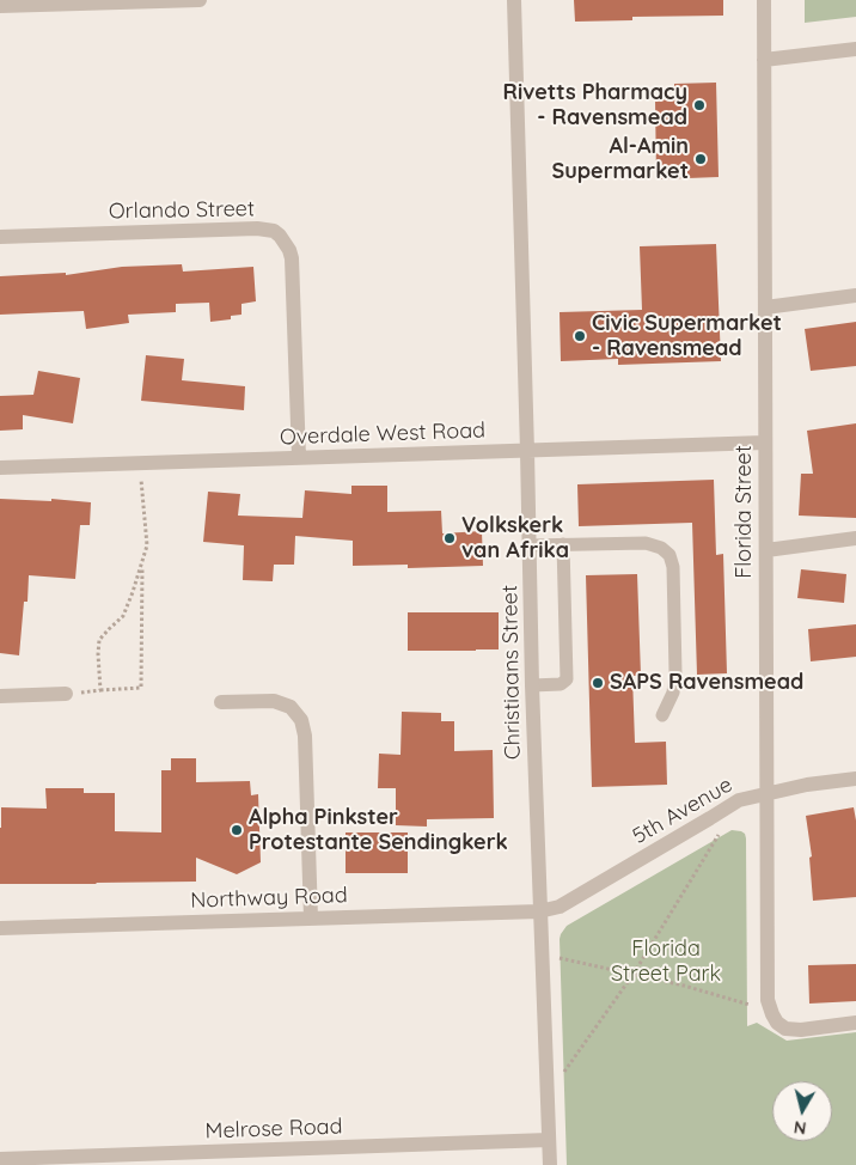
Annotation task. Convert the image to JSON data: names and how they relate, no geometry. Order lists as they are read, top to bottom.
{
  "streets": {
    "street": [
      "Orlando Street",
      "Overdale West Road",
      "Florida Street",
      "Christiaans Street",
      "5th Avenue",
      "Northway Road",
      "Melrose Road"
    ]
  },
  "crossings": [
    ["Orlando Street", "Overdale West Road"],
    ["Overdale West Road", "Florida Street"],
    ["Overdale West Road", "Christiaans Street"],
    ["Florida Street", "5th Avenue"],
    ["Christiaans Street", "5th Avenue"],
    ["Christiaans Street", "Northway Road"],
    ["Christiaans Street", "Melrose Road"],
    ["5th Avenue", "Northway Road"]
  ],
  "parks": ["Florida Street Park"],
  "places": [
    "Rivetts Pharmacy - Ravensmead",
    "Al-Amin Supermarket",
    "Civic Supermarket - Ravensmead",
    "Volkskerk van Afrika",
    "SAPS Ravensmead",
    "Alpha Pinkster Protestante Sendingkerk"
  ],
  "north": "bottom"
}
